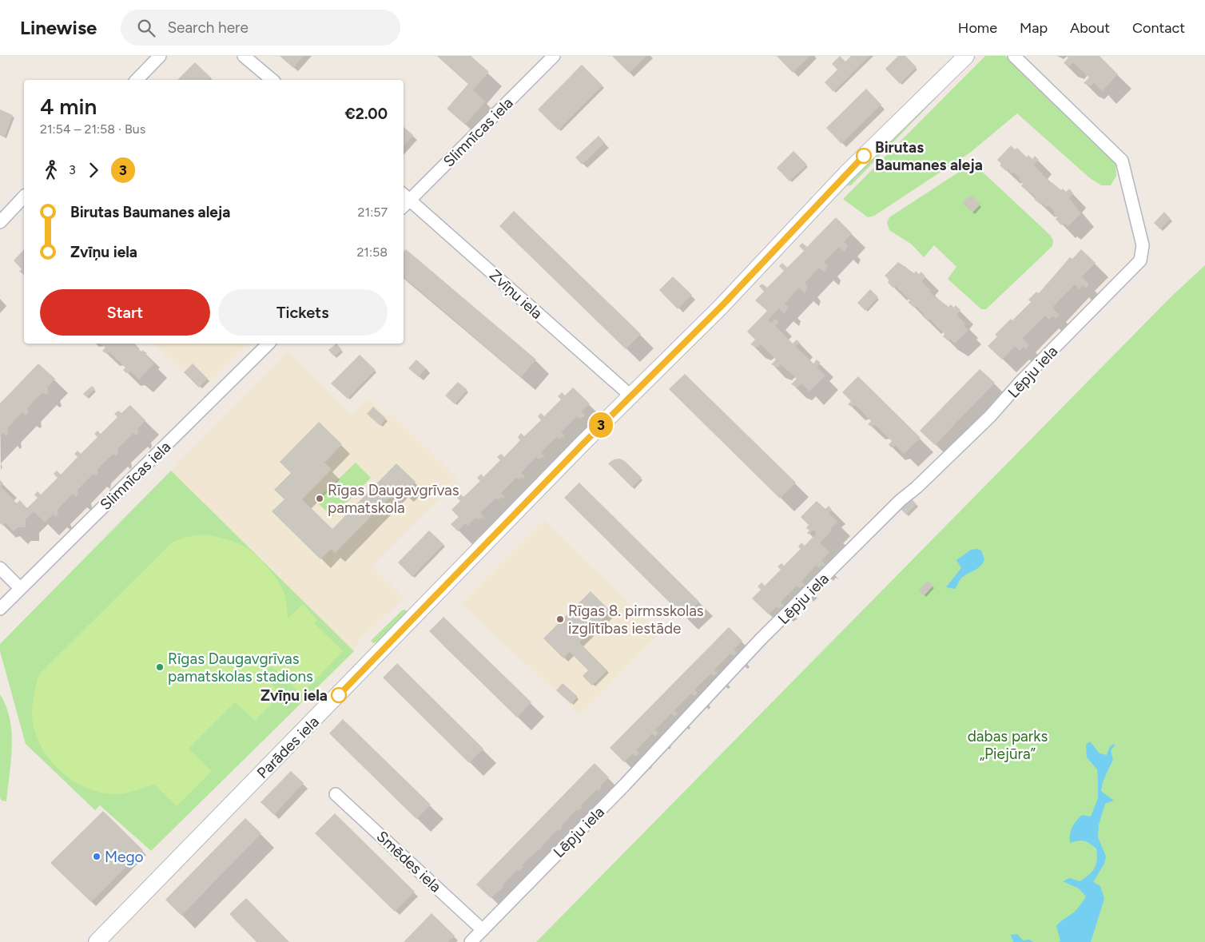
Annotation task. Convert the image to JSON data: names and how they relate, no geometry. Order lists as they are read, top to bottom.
{
  "streets": {
    "street": [
      "Slimnīcas iela",
      "Zvīņu iela",
      "Lēpju iela",
      "Parādes iela",
      "Smēdes iela"
    ]
  },
  "crossings": [
    ["Slimnīcas iela", "Zvīņu iela"],
    ["Zvīņu iela", "Parādes iela"],
    ["Lēpju iela", "Smēdes iela"]
  ],
  "parks": ["dabas parks „Piejūra”"],
  "places": [
    "Birutas Baumanes aleja",
    "Rīgas Daugavgrīvas pamatskola",
    "Rīgas 8. pirmsskolas izglītības iestāde",
    "Rīgas Daugavgrīvas pamatskolas stadions",
    "Zvīņu iela",
    "Mego"
  ],
  "lines": ["bus line 3"],
  "page": {
    "header": "Linewise",
    "search": "Search here",
    "nav": [
      "Home",
      "Map",
      "About",
      "Contact"
    ],
    "on_map": "3",
    "heading": ["4 min", "21:54 – 21:58 · Bus", "€2.00"],
    "legs": ["3", "3"],
    "list": [
      {
        "name": "Birutas Baumanes aleja",
        "value": "21:57"
      },
      {
        "name": "Zvīņu iela",
        "value": "21:58"
      }
    ],
    "buttons": ["Start", "Tickets"]
  }
}
